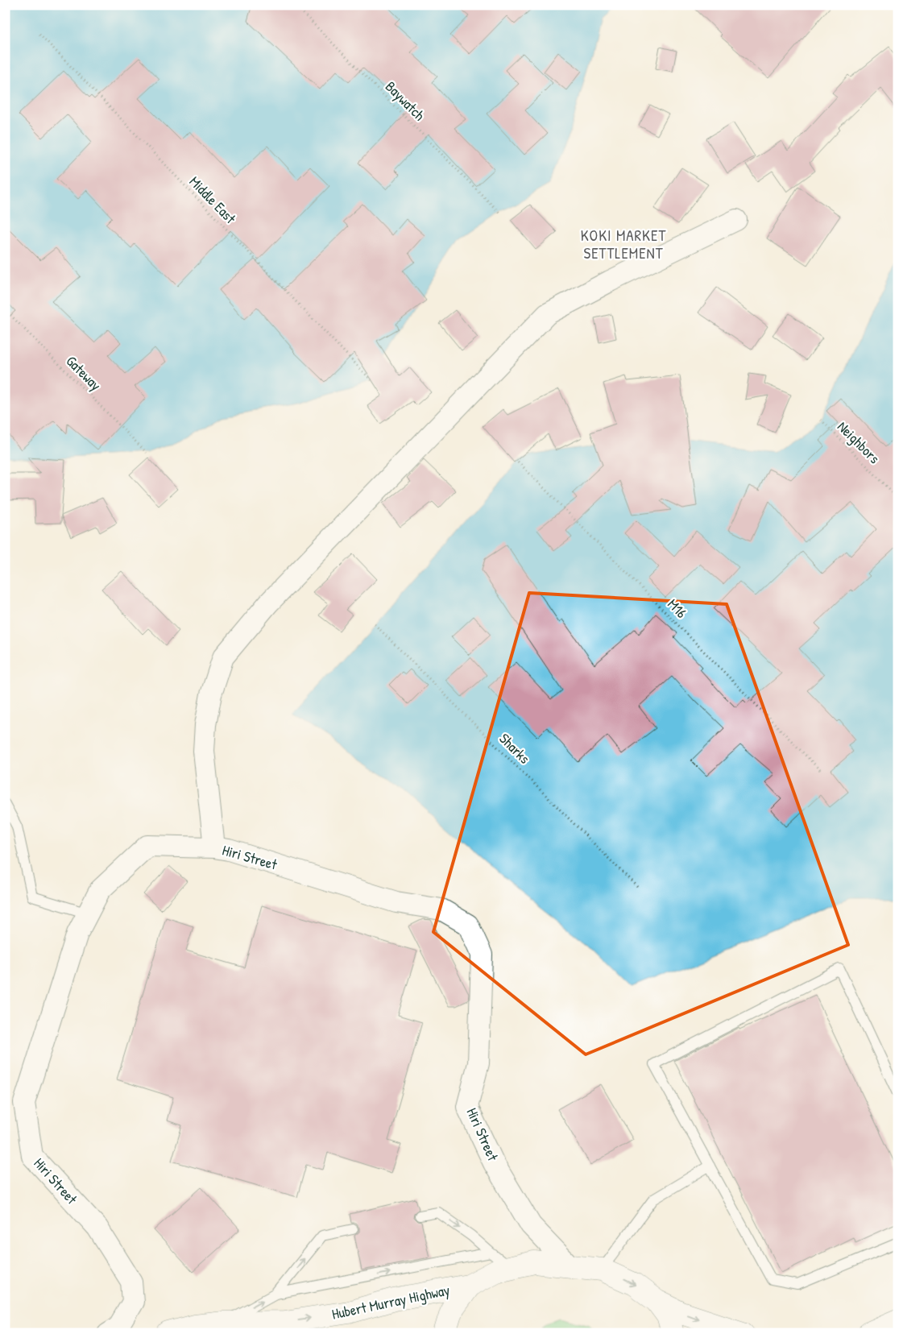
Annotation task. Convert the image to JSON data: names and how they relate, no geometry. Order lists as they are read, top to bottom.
{
  "streets": {
    "highway": ["Hubert Murray Highway"],
    "street": ["Hiri Street"],
    "path": [
      "Baywatch",
      "Middle East",
      "Gateway",
      "Neighbors",
      "M16",
      "Sharks"
    ]
  },
  "crossings": [
    ["Hiri Street", "Hubert Murray Highway"]
  ],
  "one_way": ["Hubert Murray Highway"],
  "districts": ["KOKI MARKET SETTLEMENT"]
}
